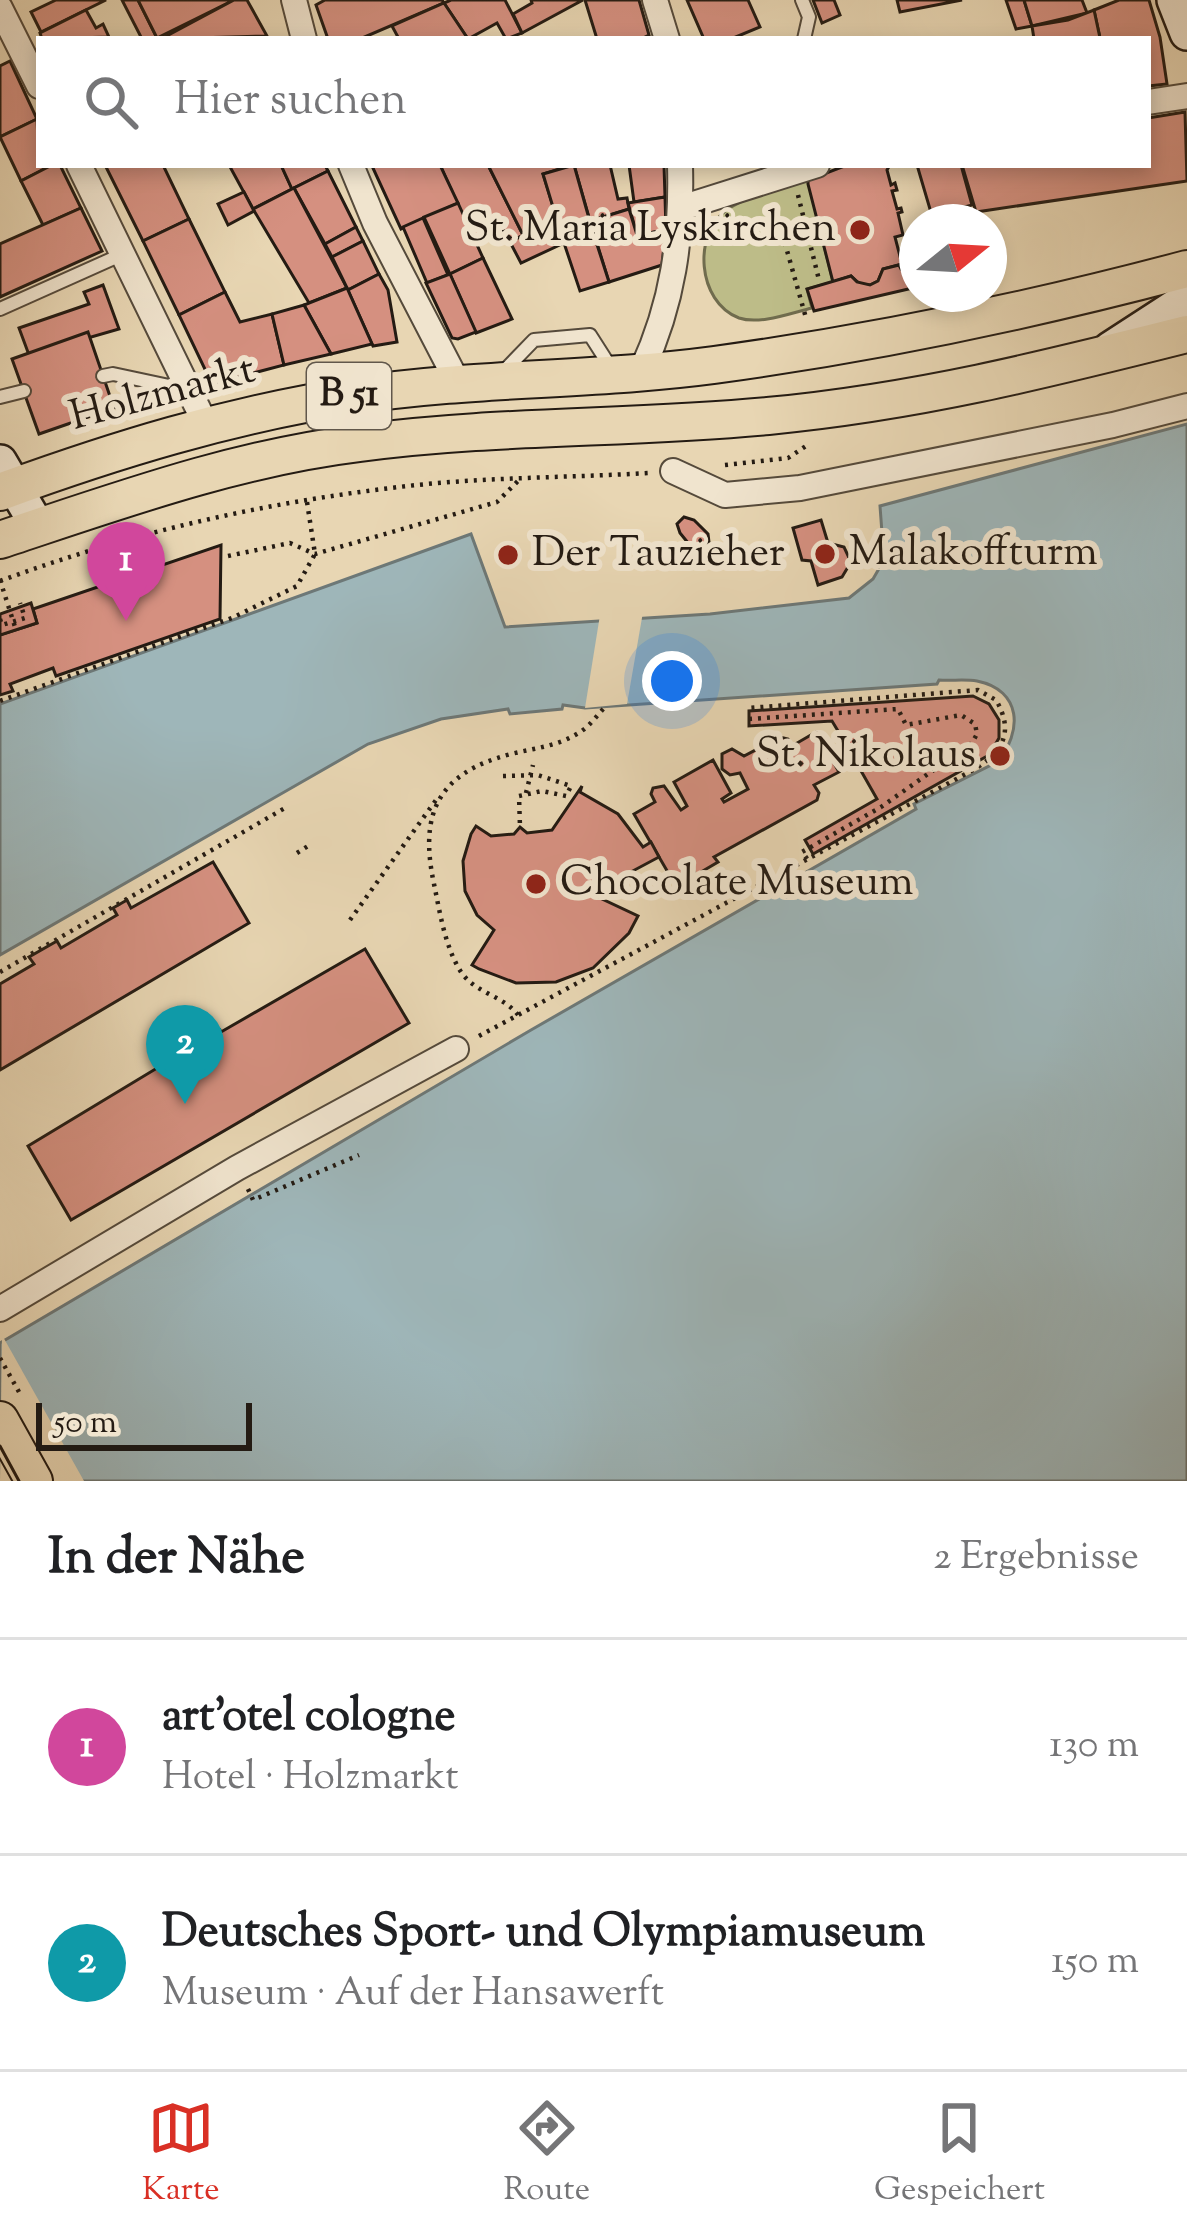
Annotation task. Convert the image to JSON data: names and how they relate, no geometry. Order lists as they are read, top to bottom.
{
  "streets": {
    "main road": ["Holzmarkt", "B 51"]
  },
  "crossings": [
    ["Holzmarkt", "B 51"]
  ],
  "places": [
    "St. Maria Lyskirchen",
    "Malakoffturm",
    "Der Tauzieher",
    "St. Nikolaus",
    "Chocolate Museum"
  ],
  "scale_bar": "50 m",
  "north": "right",
  "page": {
    "search": "Hier suchen",
    "pins": ["1", "2"],
    "scale": "50 m",
    "heading": ["In der Nähe", "2 Ergebnisse"],
    "list": [
      {
        "mark": "1",
        "name": "art'otel cologne",
        "note": "Hotel · Holzmarkt",
        "value": "130 m"
      },
      {
        "mark": "2",
        "name": "Deutsches Sport- und Olympiamuseum",
        "note": "Museum · Auf der Hansawerft",
        "value": "150 m"
      }
    ],
    "nav": ["Karte", "Route", "Gespeichert"]
  }
}
